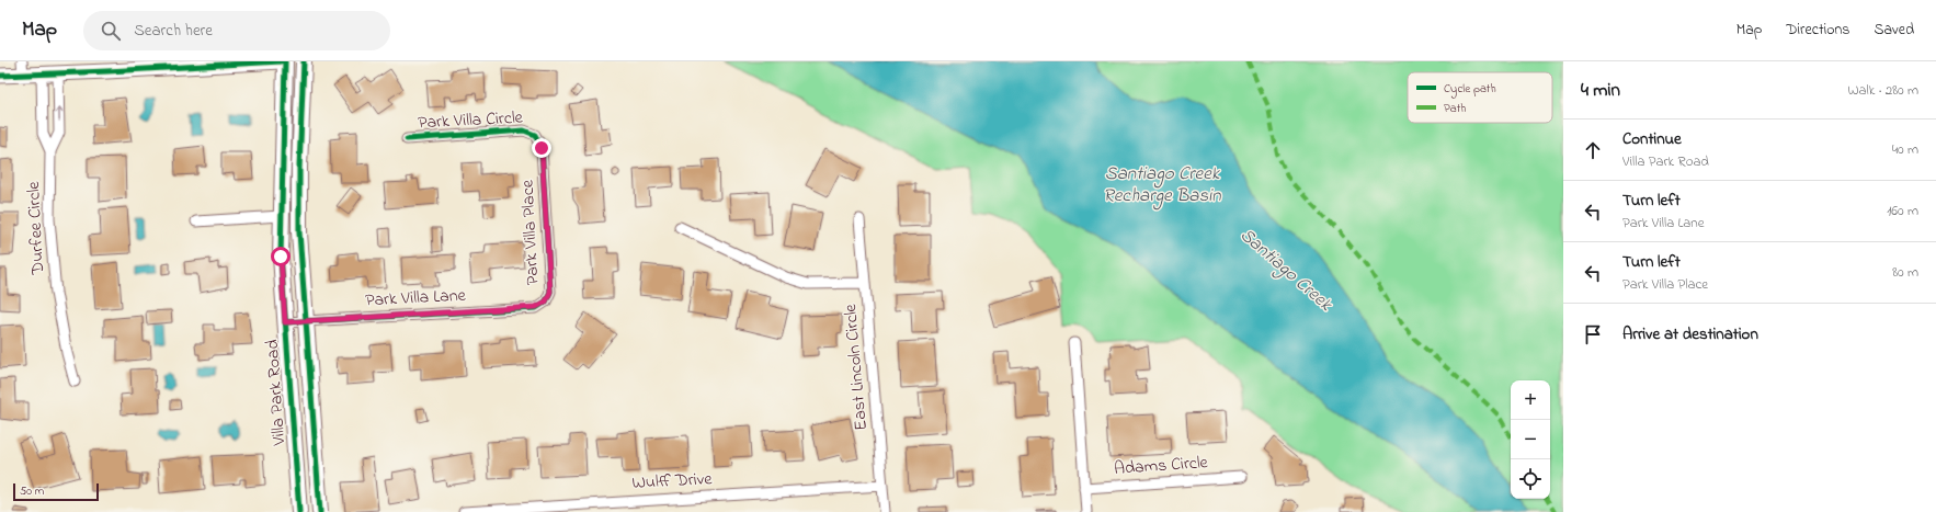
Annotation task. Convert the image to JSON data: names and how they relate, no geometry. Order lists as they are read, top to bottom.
{
  "streets": {
    "main road": ["Villa Park Road"],
    "street": [
      "Park Villa Circle",
      "Durfee Circle",
      "Park Villa Place",
      "Park Villa Lane",
      "East Lincoln Circle",
      "Adams Circle",
      "Wulff Drive"
    ]
  },
  "crossings": [
    ["Park Villa Circle", "Park Villa Place"],
    ["Park Villa Place", "Park Villa Lane"],
    ["Park Villa Lane", "Villa Park Road"],
    ["East Lincoln Circle", "Wulff Drive"]
  ],
  "water": ["Santiago Creek Recharge Basin", "Santiago Creek"],
  "legend": ["Cycle path", "Path"],
  "scale_bar": "50 m",
  "page": {
    "header": "Map",
    "search": "Search here",
    "nav": ["Map", "Directions", "Saved"],
    "heading": ["4 min", "Walk · 280 m"],
    "list": [
      ["Continue", "Villa Park Road", "40 m"],
      ["Turn left", "Park Villa Lane", "160 m"],
      ["Turn left", "Park Villa Place", "80 m"],
      "Arrive at destination"
    ],
    "map_buttons": ["+", "−"],
    "scale": "50 m"
  }
}
